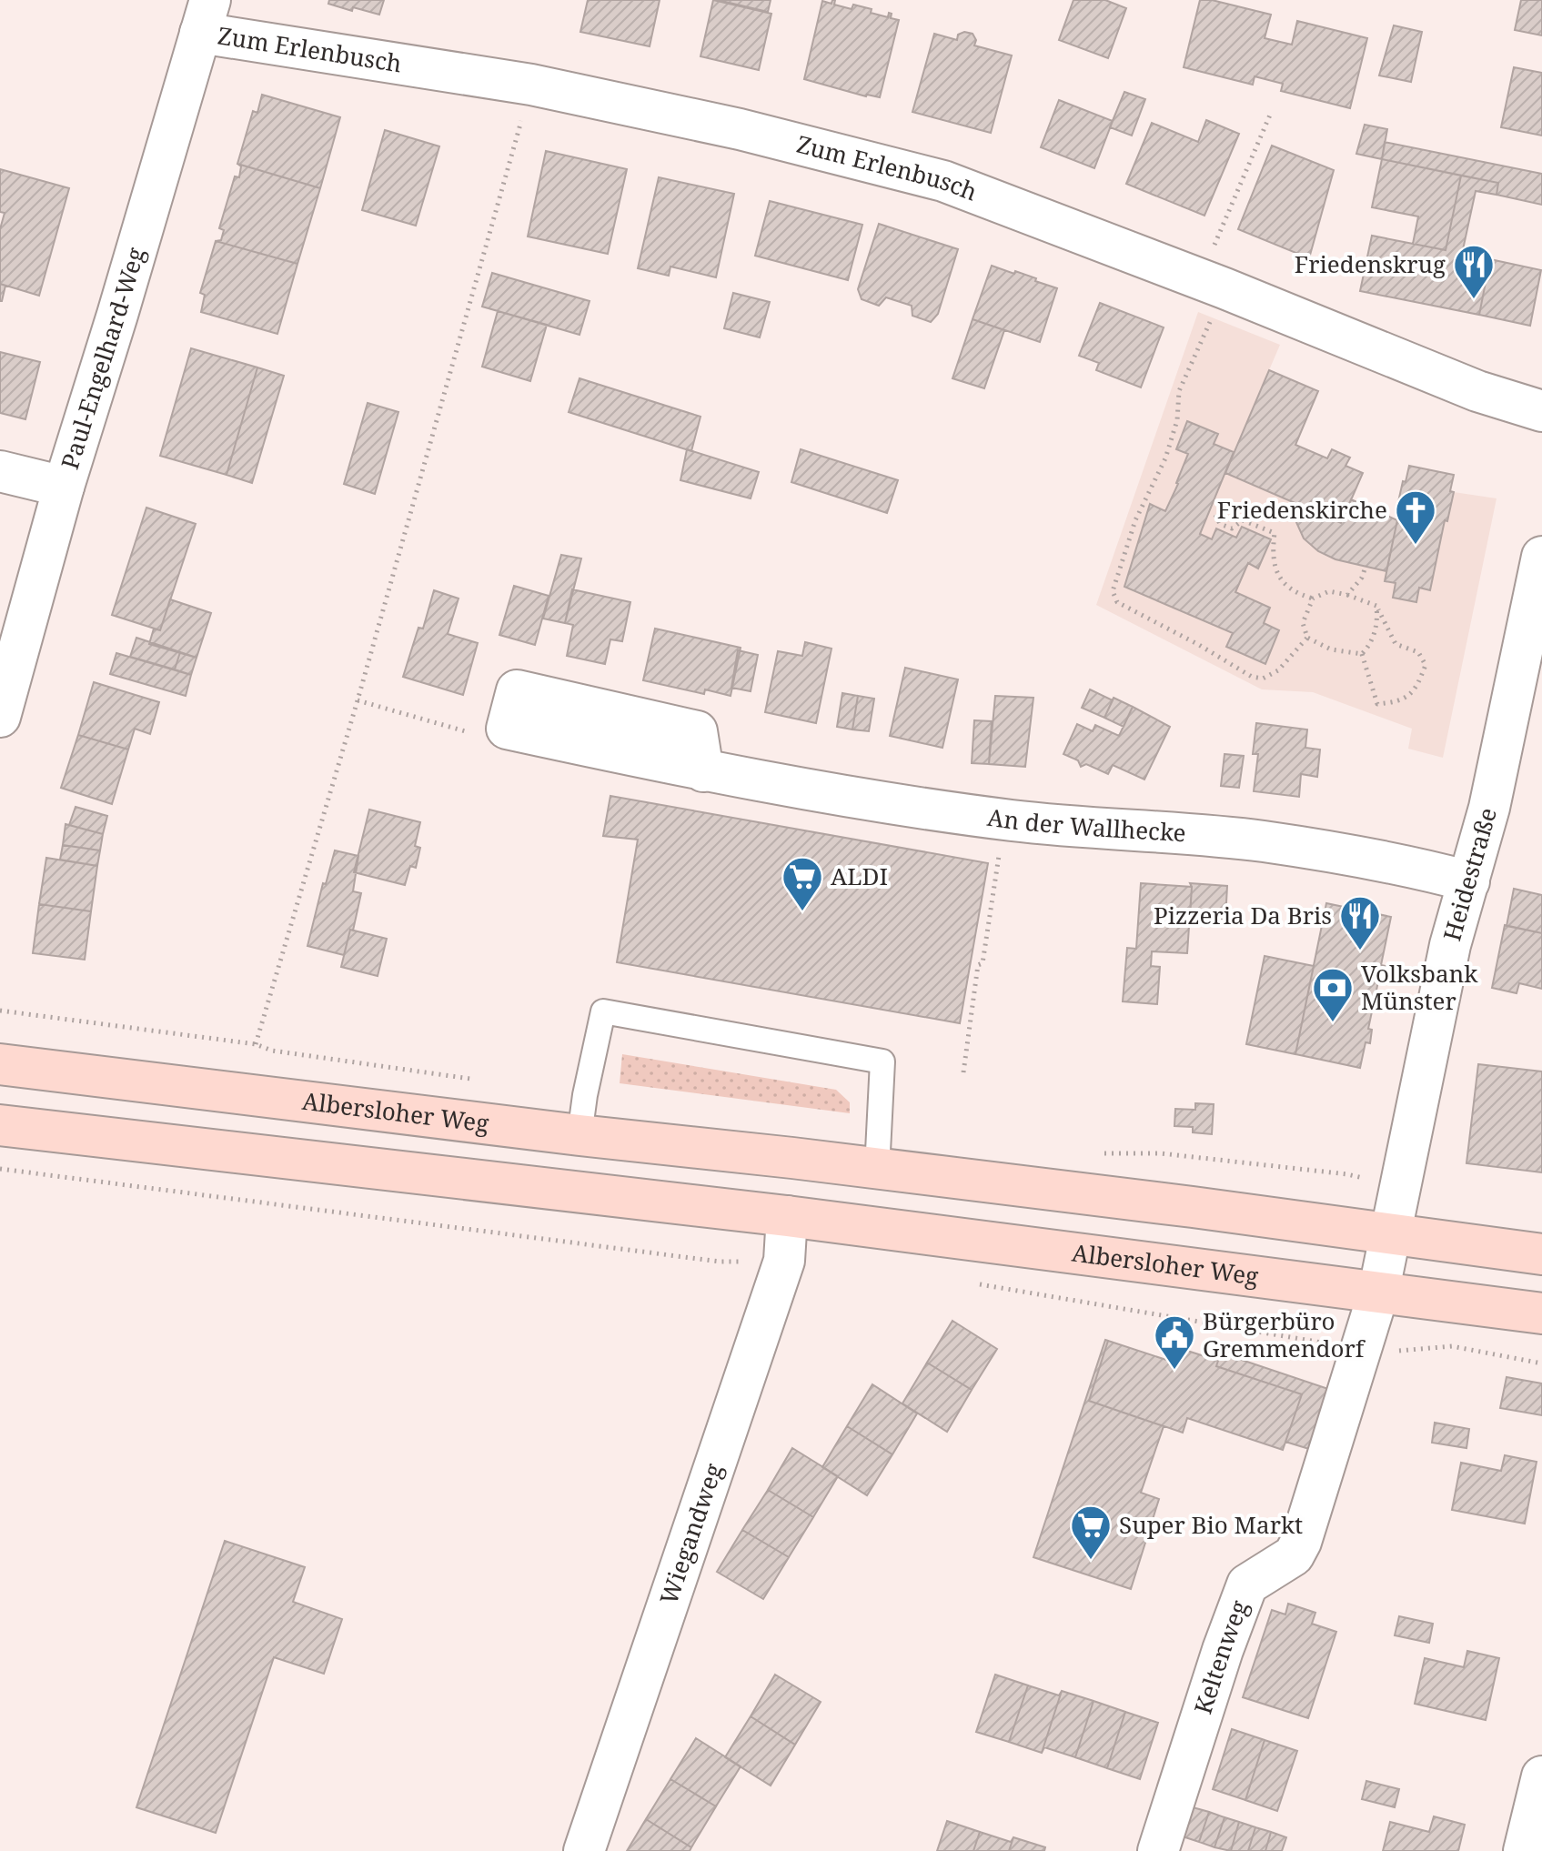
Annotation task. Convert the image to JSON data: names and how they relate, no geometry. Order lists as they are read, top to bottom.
{
  "streets": {
    "main road": ["Albersloher Weg"],
    "street": [
      "Zum Erlenbusch",
      "Paul-Engelhard-Weg",
      "An der Wallhecke",
      "Heidestraße",
      "Wiegandweg",
      "Keltenweg"
    ]
  },
  "crossings": [
    ["Zum Erlenbusch", "Paul-Engelhard-Weg"],
    ["An der Wallhecke", "Heidestraße"],
    ["Heidestraße", "Albersloher Weg"],
    ["Heidestraße", "Keltenweg"],
    ["Albersloher Weg", "Wiegandweg"],
    ["Albersloher Weg", "Keltenweg"]
  ],
  "places": {
    "restaurant": ["Friedenskrug", "Pizzeria Da Bris"],
    "church": ["Friedenskirche"],
    "supermarket": ["ALDI", "Super Bio Markt"],
    "bank": ["Volksbank Münster"],
    "public building": ["Bürgerbüro Gremmendorf"]
  }
}
